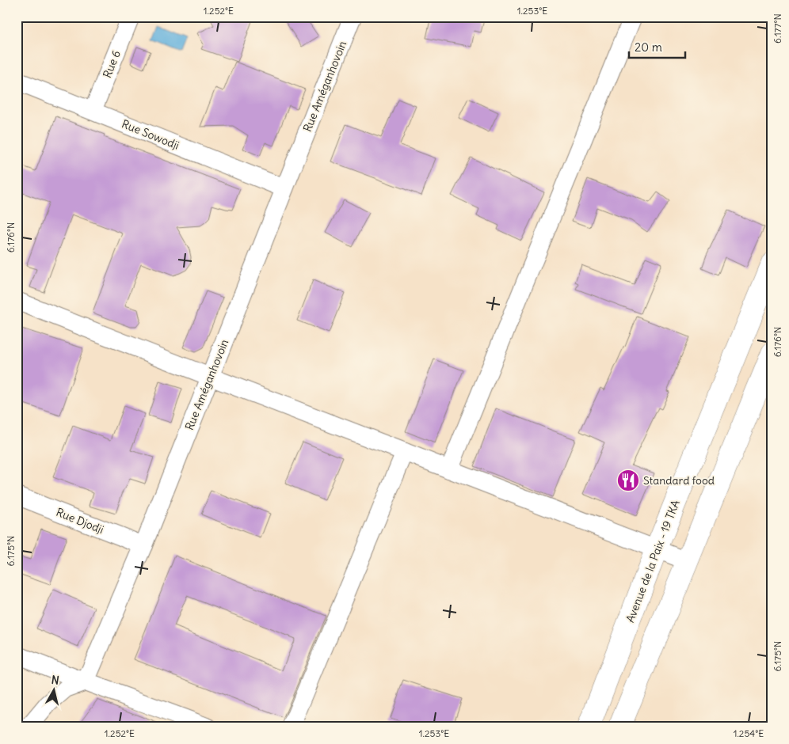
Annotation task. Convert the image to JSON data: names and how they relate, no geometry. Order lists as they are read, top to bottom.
{
  "streets": {
    "main road": ["Avenue de la Paix - 19 TKA"],
    "street": [
      "Rue 6",
      "Rue Améganhovoin",
      "Rue Sowodji",
      "Rue Djodji"
    ]
  },
  "crossings": [
    ["Rue 6", "Rue Sowodji"],
    ["Rue Améganhovoin", "Rue Sowodji"],
    ["Rue Améganhovoin", "Rue Djodji"]
  ],
  "places": {
    "restaurant": ["Standard food"]
  },
  "scale_bar": "20 m",
  "north": "top",
  "coordinates": [
    "1.252°E",
    "1.253°E",
    "6.177°N",
    "6.176°N",
    "6.175°N",
    "1.254°E"
  ]
}
